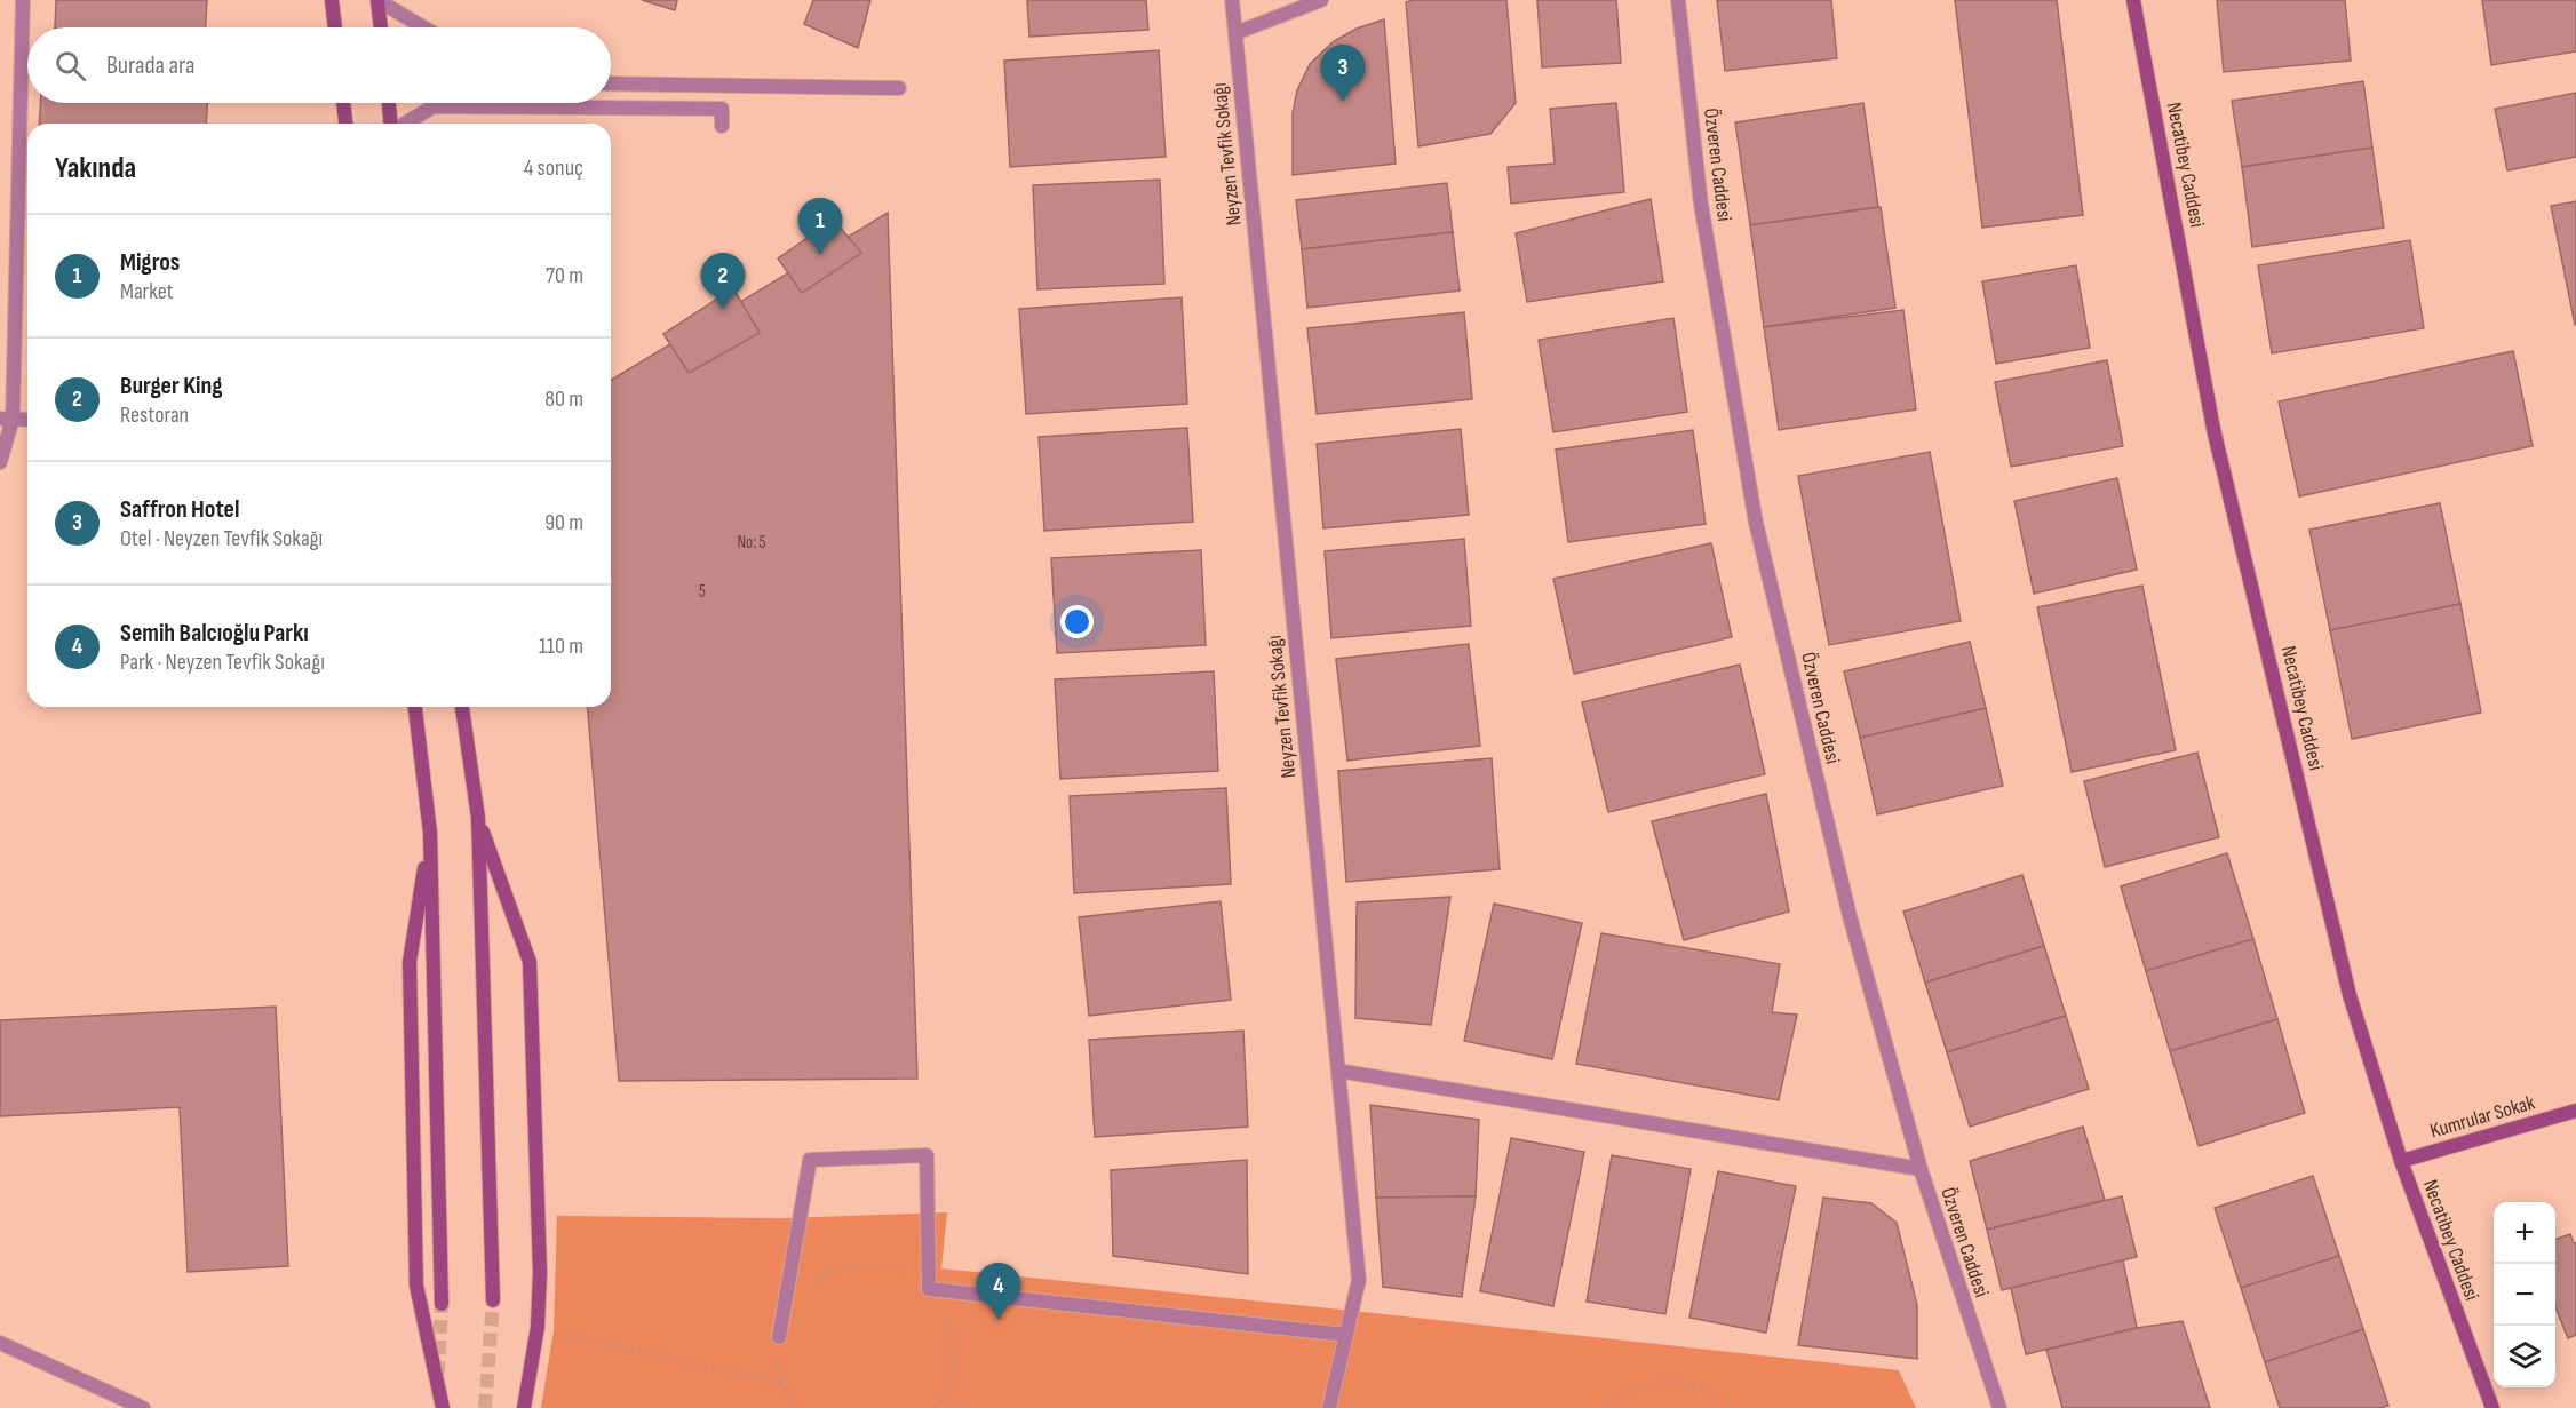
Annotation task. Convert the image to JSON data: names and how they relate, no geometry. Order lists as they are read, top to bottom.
{
  "streets": {
    "main road": ["Necatibey Caddesi", "Kumrular Sokak"],
    "street": ["Neyzen Tevfik Sokağı", "Özveren Caddesi"]
  },
  "crossings": [
    ["Necatibey Caddesi", "Kumrular Sokak"]
  ],
  "house_numbers": ["No: 5", "5"],
  "page": {
    "search": "Burada ara",
    "pins": [
      "3",
      "1",
      "2",
      "4"
    ],
    "heading": ["Yakında", "4 sonuç"],
    "list": [
      {
        "mark": "1",
        "name": "Migros",
        "note": "Market",
        "value": "70 m"
      },
      {
        "mark": "2",
        "name": "Burger King",
        "note": "Restoran",
        "value": "80 m"
      },
      {
        "mark": "3",
        "name": "Saffron Hotel",
        "note": "Otel · Neyzen Tevfik Sokağı",
        "value": "90 m"
      },
      {
        "mark": "4",
        "name": "Semih Balcıoğlu Parkı",
        "note": "Park · Neyzen Tevfik Sokağı",
        "value": "110 m"
      }
    ],
    "map_buttons": ["+", "−"]
  }
}
